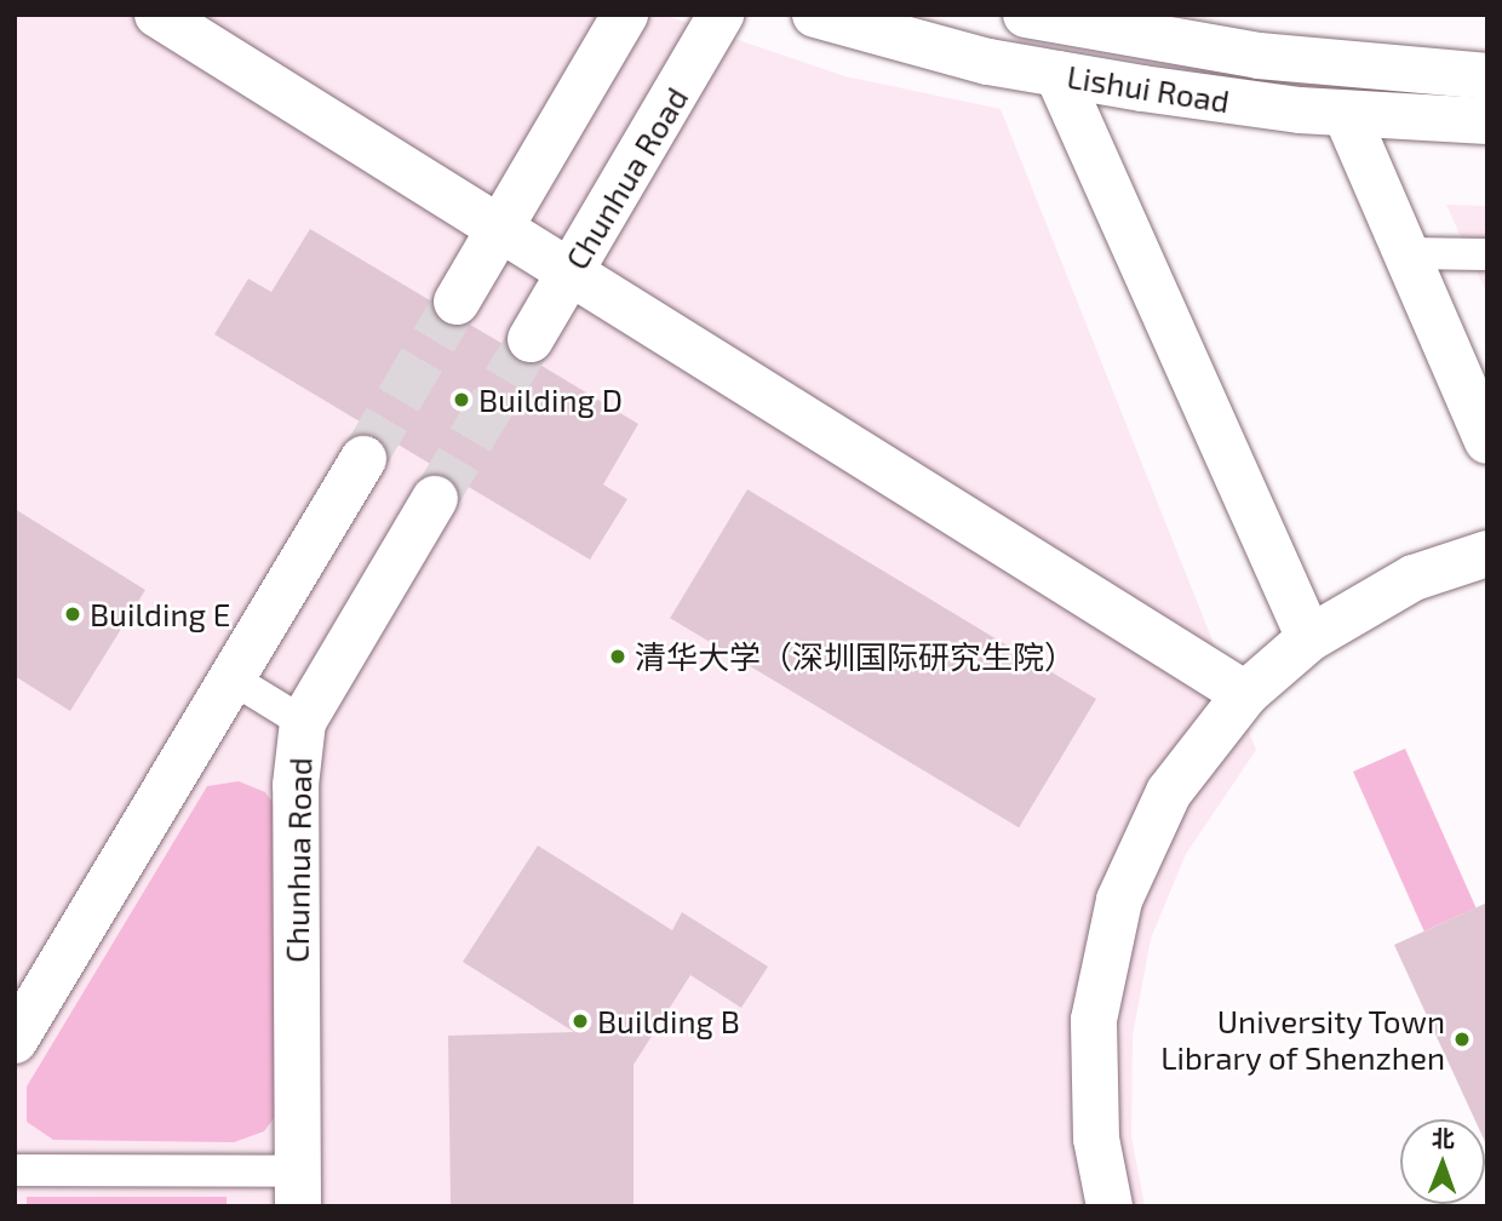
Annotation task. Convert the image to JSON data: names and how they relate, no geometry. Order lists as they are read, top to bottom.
{
  "streets": {
    "street": ["Lishui Road", "Chunhua Road"]
  },
  "places": [
    "Building D",
    "Building E",
    "清华大学（深圳国际研究生院）",
    "Building B",
    "University Town Library of Shenzhen"
  ],
  "north": "top"
}
